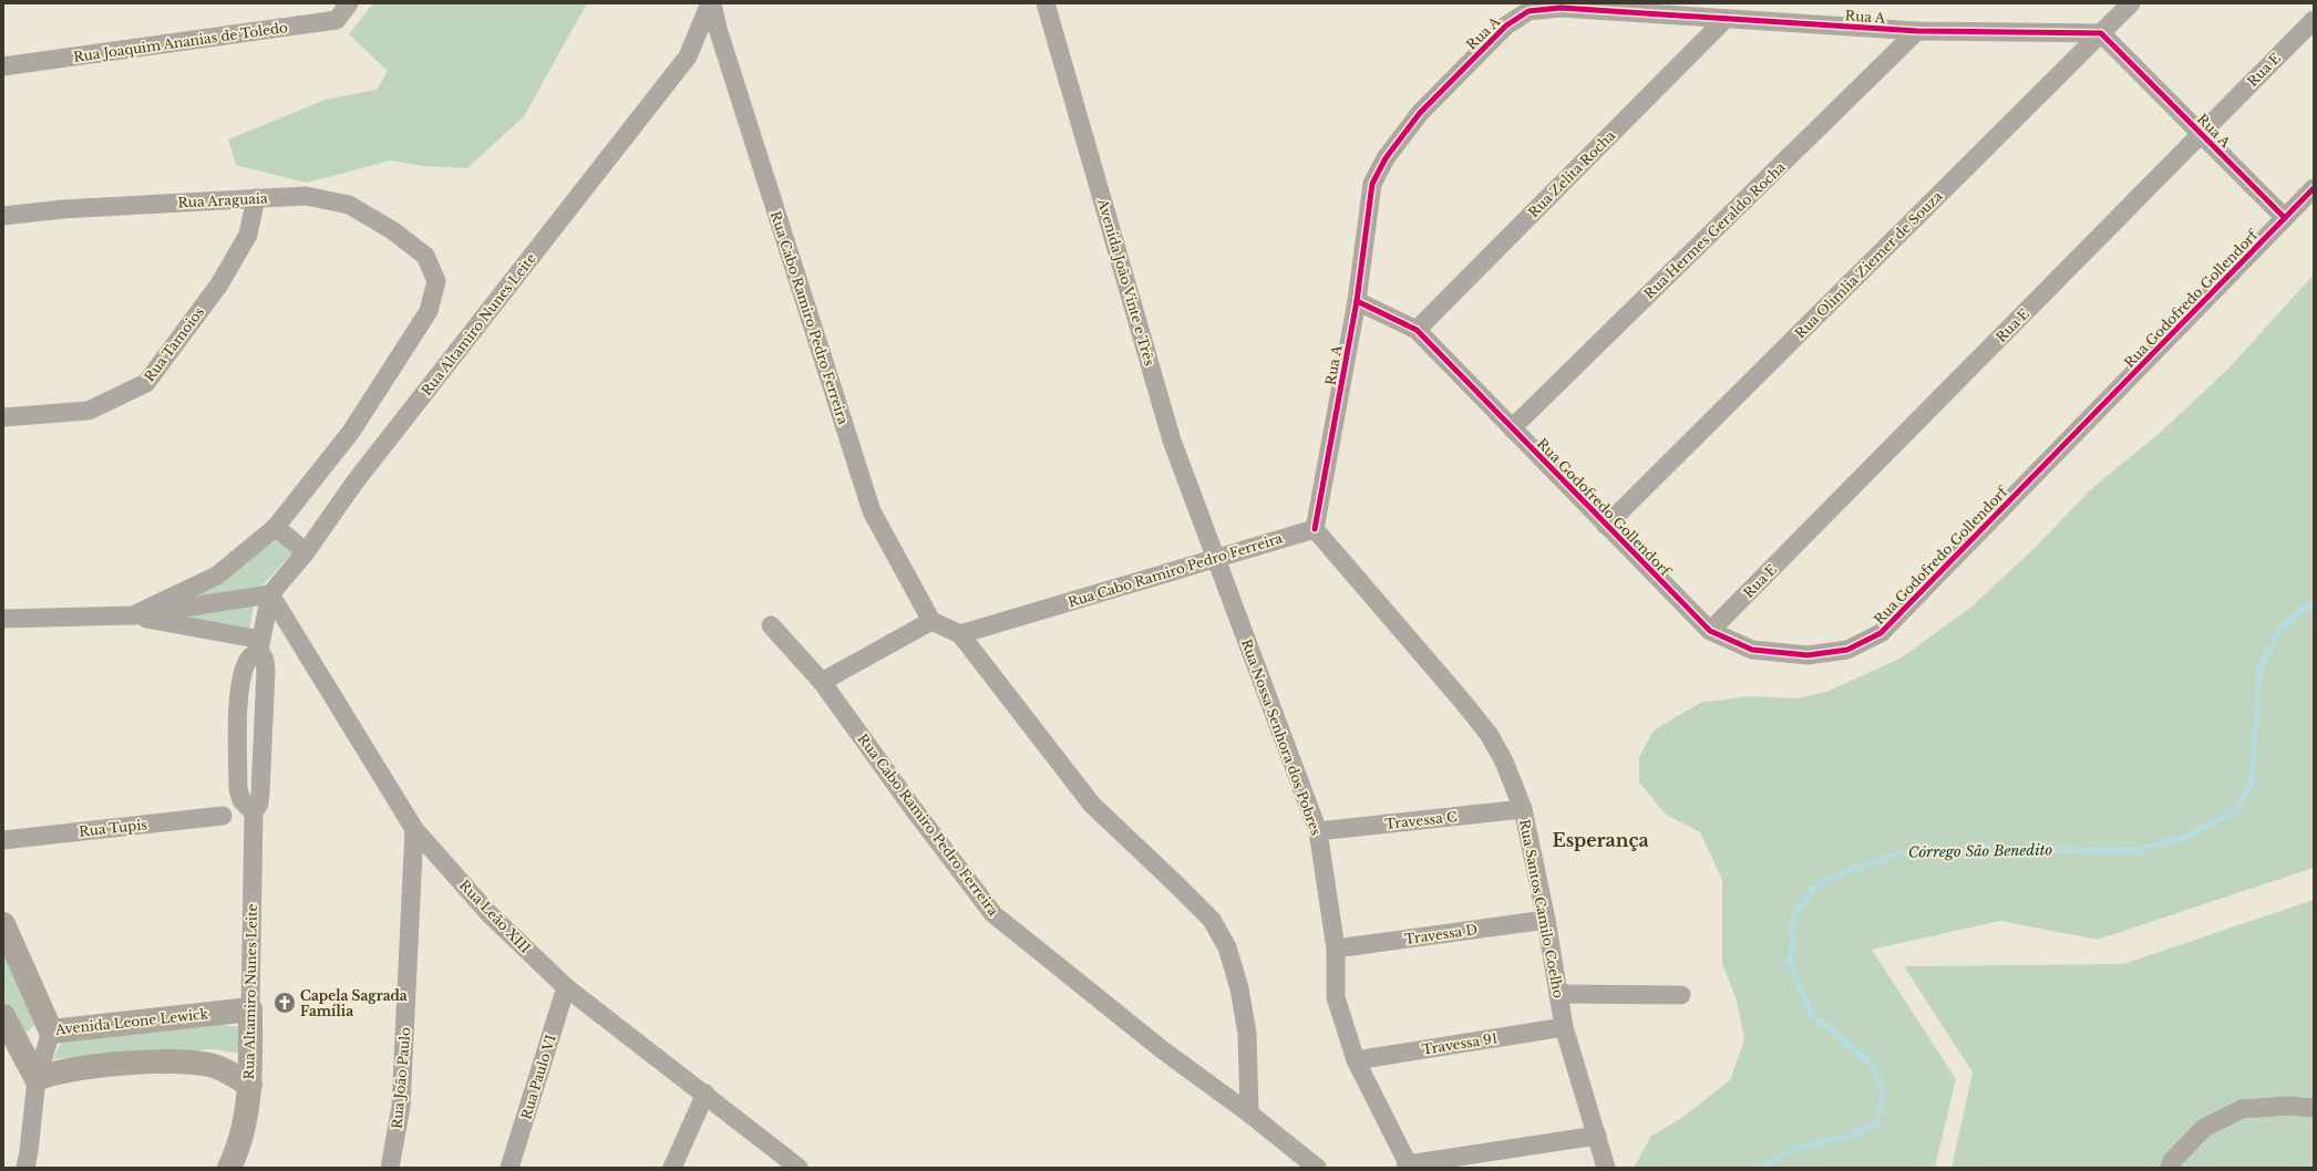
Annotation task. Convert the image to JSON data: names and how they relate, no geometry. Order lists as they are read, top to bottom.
{
  "streets": {
    "main road": ["Rua Altamiro Nunes Leite", "Avenida Leone Lewick"],
    "street": [
      "Rua A",
      "Rua Joaquim Ananias de Toledo",
      "Rua E",
      "Rua Zelita Rocha",
      "Rua Araguaia",
      "Rua Hermes Geraldo Rocha",
      "Rua Olímlia Ziemer de Souza",
      "Avenida João Vinte e Três",
      "Rua Godofredo Gollendorf",
      "Rua Cabo Ramiro Pedro Ferreira",
      "Rua Tamoios",
      "Rua Nossa Senhora dos Pobres",
      "Travessa C",
      "Rua Tupis",
      "Rua Santos Camilo Coelho",
      "Rua Leão XIII",
      "Travessa D",
      "Travessa 91",
      "Rua Paulo VI",
      "Rua João Paulo"
    ]
  },
  "crossings": [
    ["Rua A", "Rua E"],
    ["Rua A", "Rua Zelita Rocha"],
    ["Rua A", "Rua Hermes Geraldo Rocha"],
    ["Rua A", "Rua Olímlia Ziemer de Souza"],
    ["Rua A", "Rua Godofredo Gollendorf"],
    ["Rua A", "Rua Cabo Ramiro Pedro Ferreira"],
    ["Rua A", "Rua Santos Camilo Coelho"],
    ["Rua E", "Rua Godofredo Gollendorf"],
    ["Rua Zelita Rocha", "Rua Godofredo Gollendorf"],
    ["Rua Araguaia", "Rua Tamoios"],
    ["Rua Hermes Geraldo Rocha", "Rua Godofredo Gollendorf"],
    ["Rua Olímlia Ziemer de Souza", "Rua Godofredo Gollendorf"],
    ["Avenida João Vinte e Três", "Rua Cabo Ramiro Pedro Ferreira"],
    ["Avenida João Vinte e Três", "Rua Nossa Senhora dos Pobres"],
    ["Rua Cabo Ramiro Pedro Ferreira", "Rua Altamiro Nunes Leite"],
    ["Rua Cabo Ramiro Pedro Ferreira", "Rua Nossa Senhora dos Pobres"],
    ["Rua Cabo Ramiro Pedro Ferreira", "Rua Santos Camilo Coelho"],
    ["Rua Altamiro Nunes Leite", "Rua Leão XIII"],
    ["Rua Altamiro Nunes Leite", "Avenida Leone Lewick"],
    ["Rua Nossa Senhora dos Pobres", "Travessa C"],
    ["Rua Nossa Senhora dos Pobres", "Travessa D"],
    ["Rua Nossa Senhora dos Pobres", "Travessa 91"],
    ["Travessa C", "Rua Santos Camilo Coelho"],
    ["Rua Santos Camilo Coelho", "Travessa D"],
    ["Rua Santos Camilo Coelho", "Travessa 91"],
    ["Rua Leão XIII", "Rua Paulo VI"],
    ["Rua Leão XIII", "Rua João Paulo"]
  ],
  "districts": ["Esperança"],
  "water": ["Córrego São Benedito"],
  "places": {
    "church": ["Capela Sagrada Família"]
  }
}
